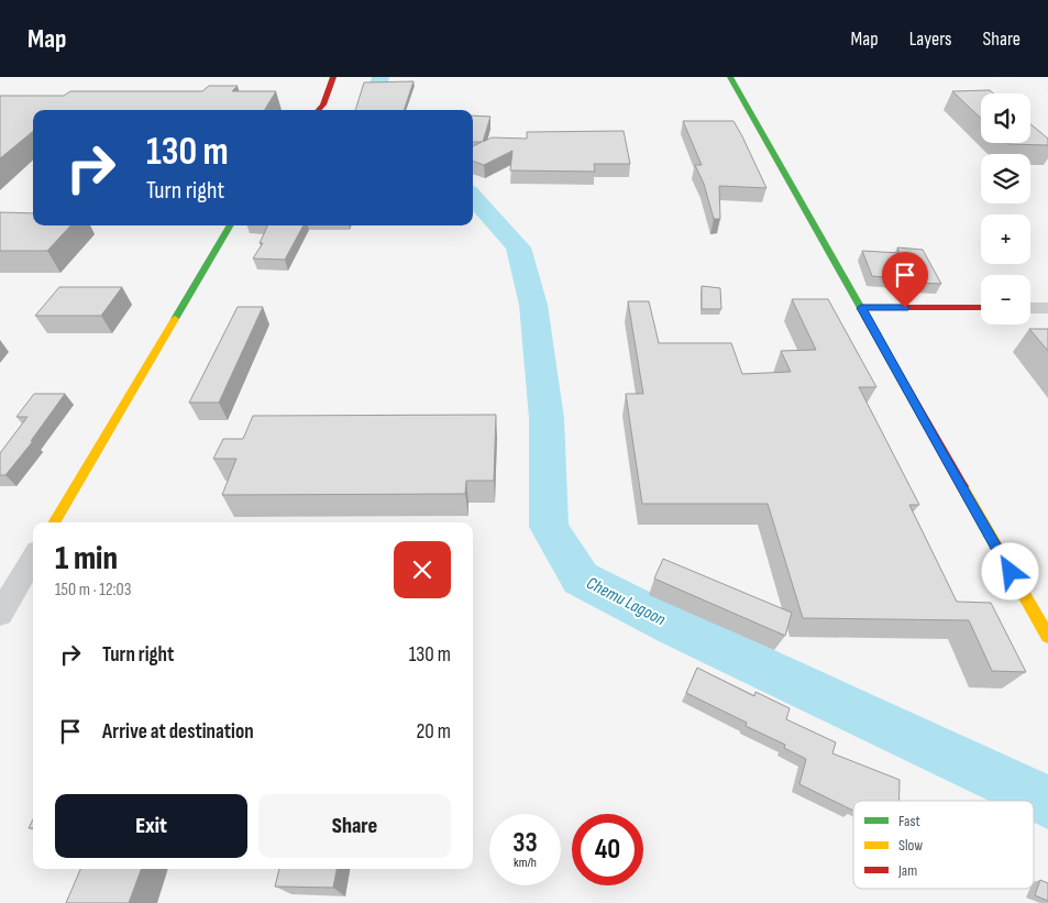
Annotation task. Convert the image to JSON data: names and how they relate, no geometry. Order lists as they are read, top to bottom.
{
  "water": ["Chemu Lagoon"],
  "legend": ["Fast", "Slow", "Jam"],
  "page": {
    "header": "Map",
    "nav": ["Map", "Layers", "Share"],
    "map_buttons": ["+", "−"],
    "turn": ["130 m", "Turn right"],
    "heading": ["1 min", "150 m · 12:03"],
    "list": [
      {
        "name": "Turn right",
        "value": "130 m"
      },
      {
        "name": "Arrive at destination",
        "value": "20 m"
      }
    ],
    "buttons": ["Exit", "Share"],
    "speed": "33 km/h",
    "limit": "40"
  }
}
